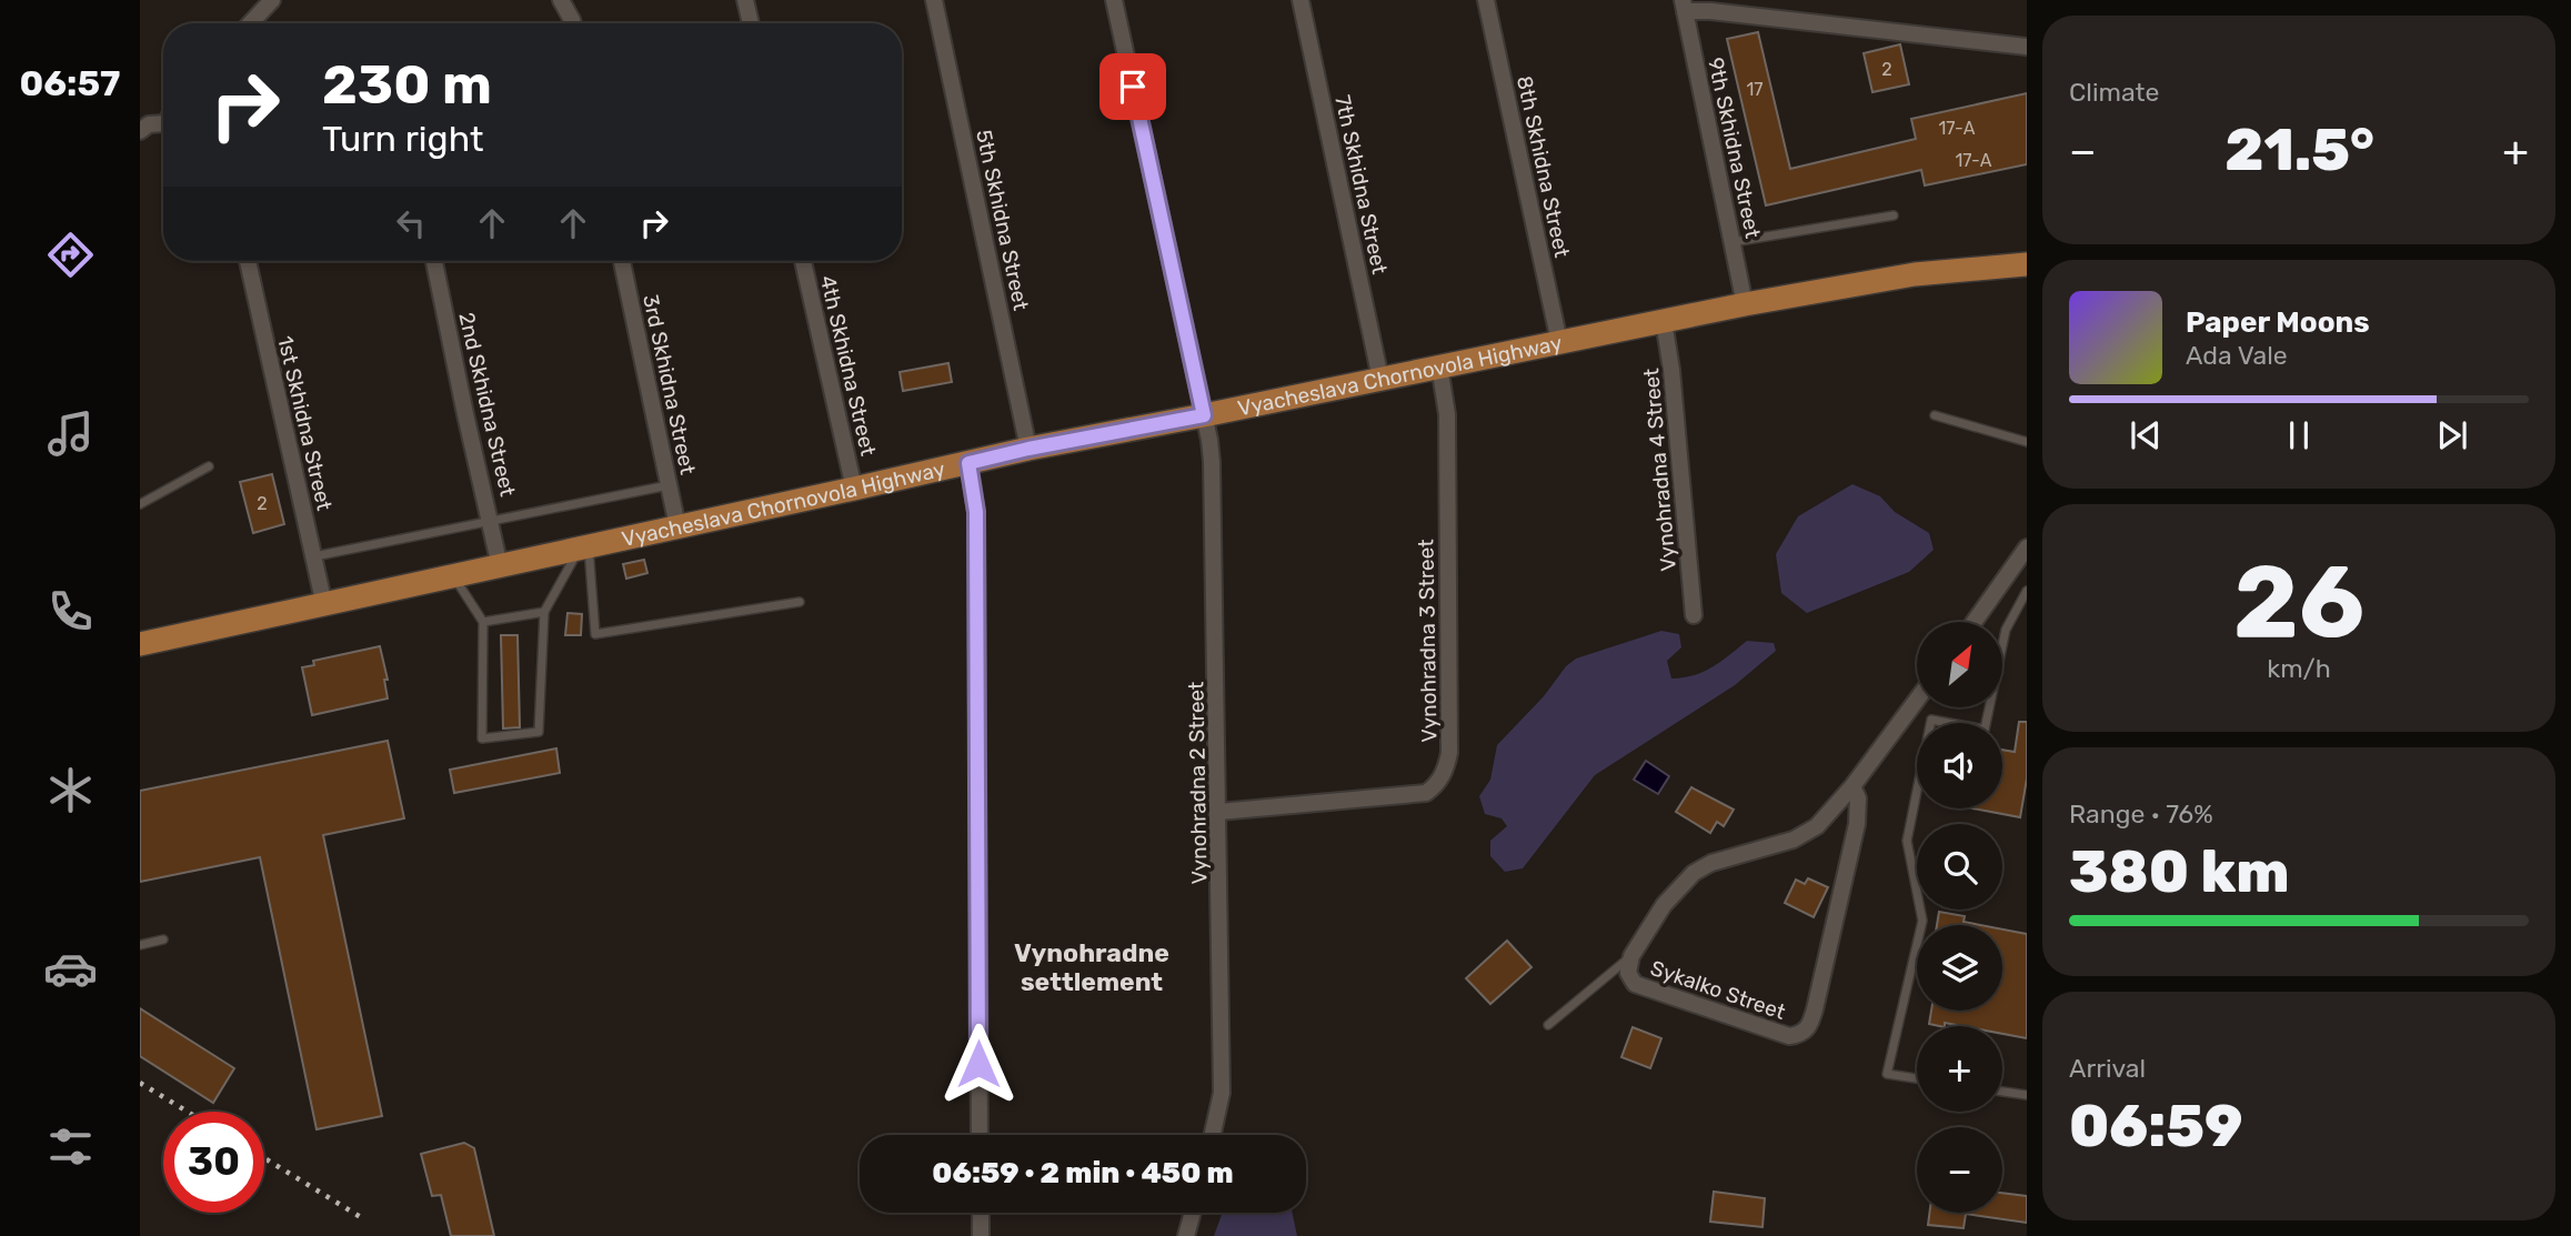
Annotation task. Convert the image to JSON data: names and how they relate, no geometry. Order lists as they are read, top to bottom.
{
  "streets": {
    "main road": ["Vyacheslava Chornovola Highway"],
    "street": [
      "9th Skhidna Street",
      "8th Skhidna Street",
      "7th Skhidna Street",
      "5th Skhidna Street",
      "4th Skhidna Street",
      "3rd Skhidna Street",
      "2nd Skhidna Street",
      "1st Skhidna Street",
      "Vynohradna 4 Street",
      "Vynohradna 3 Street",
      "Vynohradna 2 Street",
      "Sykalko Street"
    ]
  },
  "crossings": [
    ["9th Skhidna Street", "Vyacheslava Chornovola Highway"],
    ["8th Skhidna Street", "Vyacheslava Chornovola Highway"],
    ["7th Skhidna Street", "Vyacheslava Chornovola Highway"],
    ["5th Skhidna Street", "Vyacheslava Chornovola Highway"],
    ["4th Skhidna Street", "Vyacheslava Chornovola Highway"],
    ["Vyacheslava Chornovola Highway", "3rd Skhidna Street"],
    ["Vyacheslava Chornovola Highway", "2nd Skhidna Street"],
    ["Vyacheslava Chornovola Highway", "1st Skhidna Street"],
    ["Vyacheslava Chornovola Highway", "Vynohradna 4 Street"],
    ["Vyacheslava Chornovola Highway", "Vynohradna 3 Street"],
    ["Vyacheslava Chornovola Highway", "Vynohradna 2 Street"],
    ["Vynohradna 3 Street", "Vynohradna 2 Street"]
  ],
  "districts": ["Vynohradne settlement"],
  "house_numbers": [
    "2",
    "17",
    "17-А",
    "17-А",
    "2"
  ],
  "north": "top right",
  "page": {
    "tabs": "06:57",
    "tile": [
      "Climate",
      ["26", "km/h"],
      ["Range · 76%", "380 km"],
      ["Arrival", "06:59"]
    ],
    "turn": ["230 m", "Turn right"],
    "heat": ["−", "21.5°", "+"],
    "song": ["Paper Moons", "Ada Vale"],
    "map_buttons": ["+", "−"],
    "limit": "30",
    "trip": "06:59 · 2 min · 450 m"
  }
}
